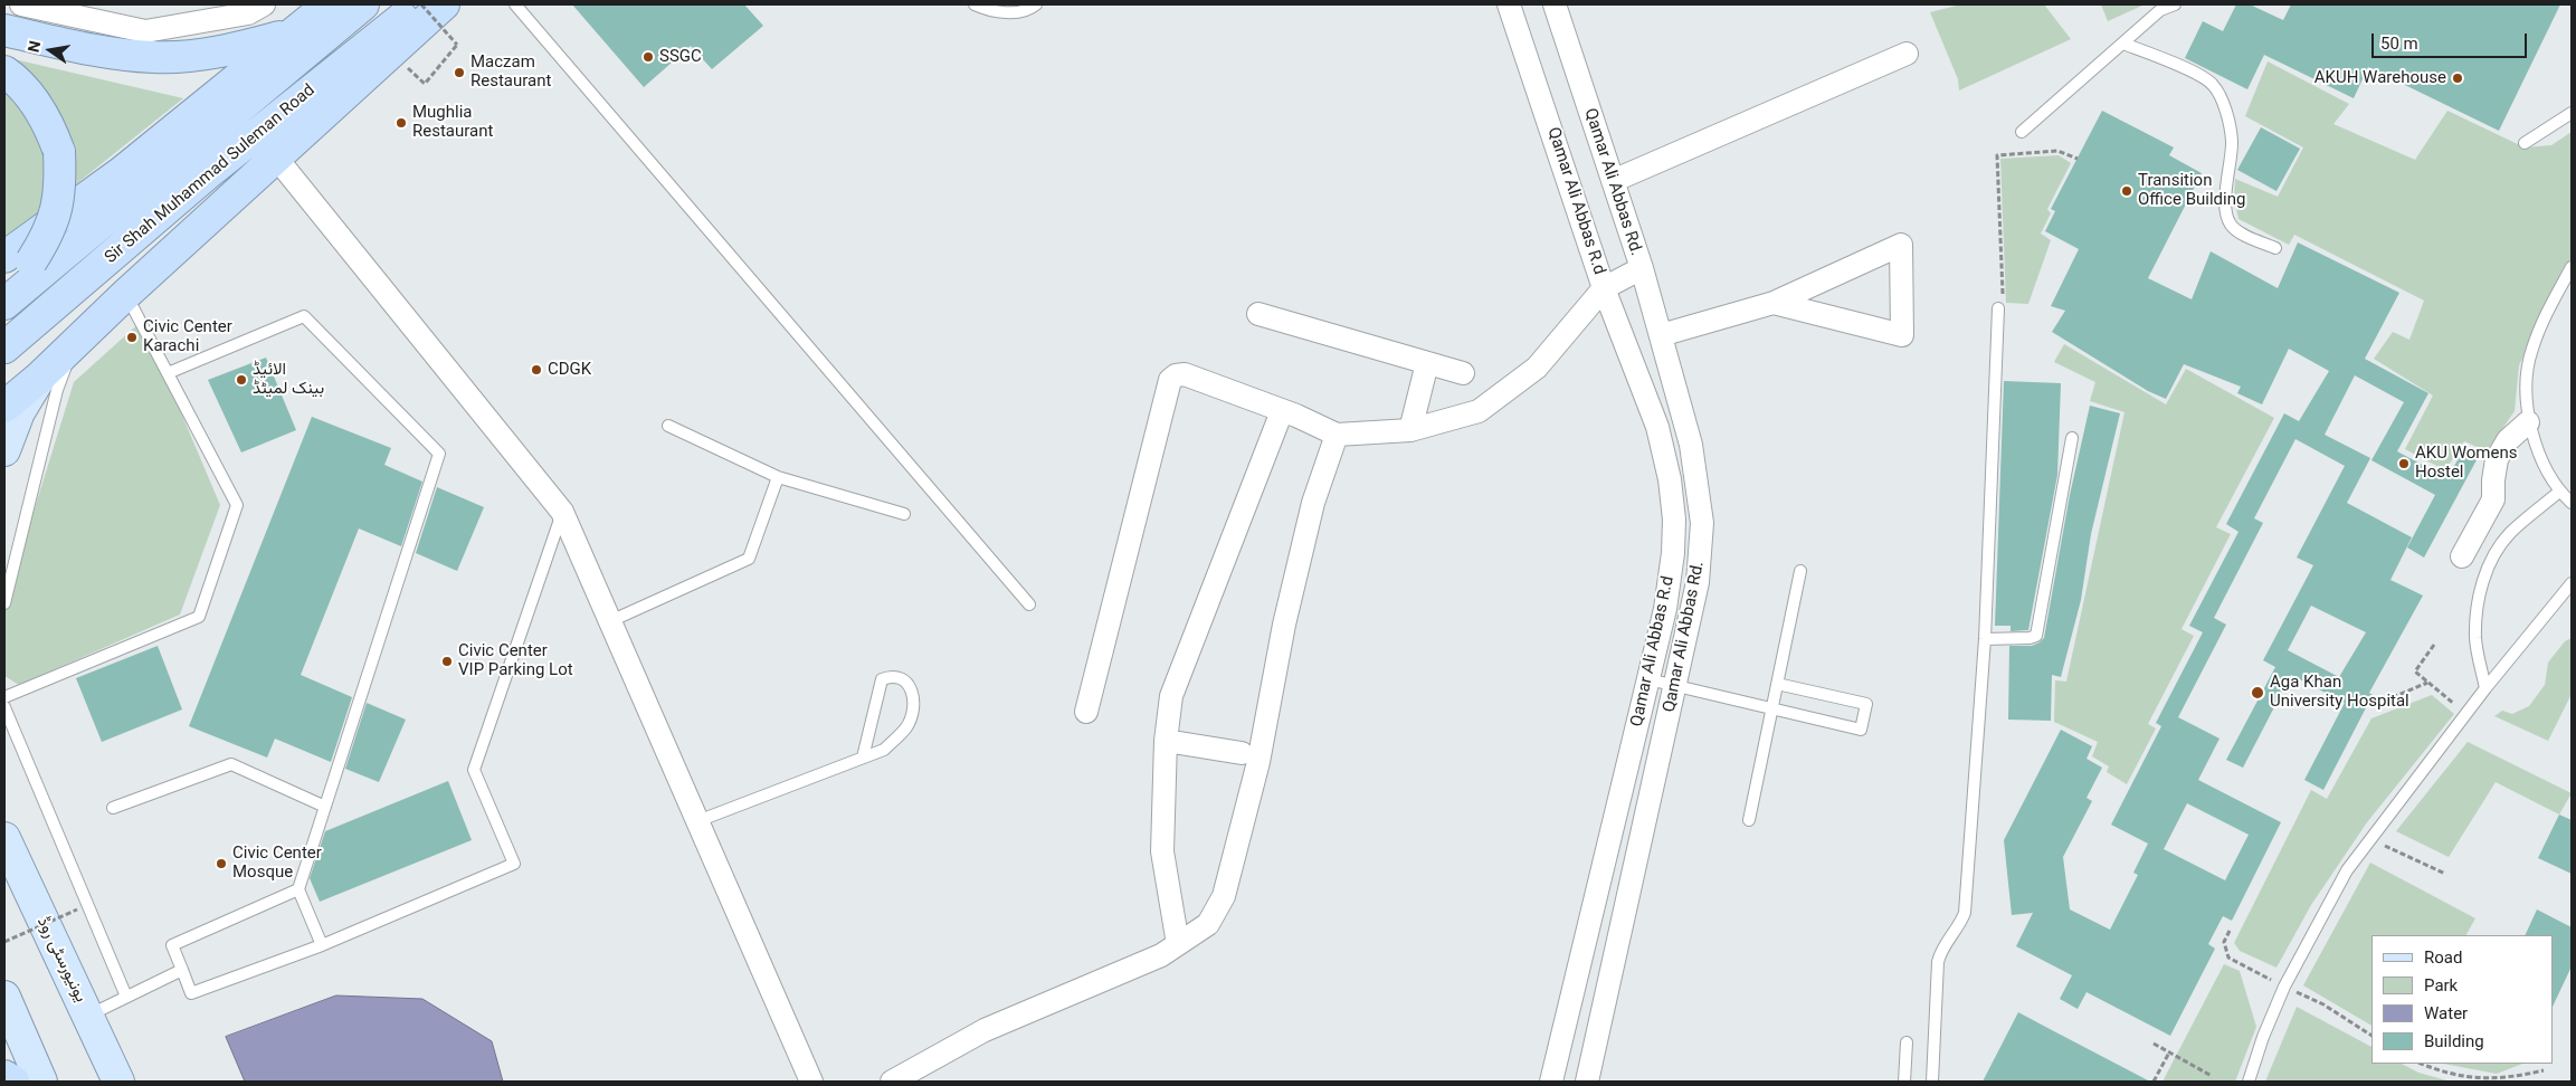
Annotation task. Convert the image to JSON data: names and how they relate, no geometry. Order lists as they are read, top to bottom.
{
  "streets": {
    "highway": ["Sir Shah Muhammad Suleman Road"],
    "main road": ["یونیورسٹی روڈ"],
    "street": ["Qamar Ali Abbas Rd.", "Qamar Ali Abbas R.d"]
  },
  "places": [
    "SSGC",
    "Maczam Restaurant",
    "AKUH Warehouse",
    "Mughlia Restaurant",
    "Transition Office Building",
    "Civic Center Karachi",
    "CDGK",
    "الائیڈ بینک لمیٹڈ",
    "AKU Womens Hostel",
    "Civic Center VIP Parking Lot",
    "Aga Khan University Hospital",
    "Civic Center Mosque"
  ],
  "legend": [
    "Road",
    "Park",
    "Water",
    "Building"
  ],
  "scale_bar": "50 m",
  "north": "left"
}
